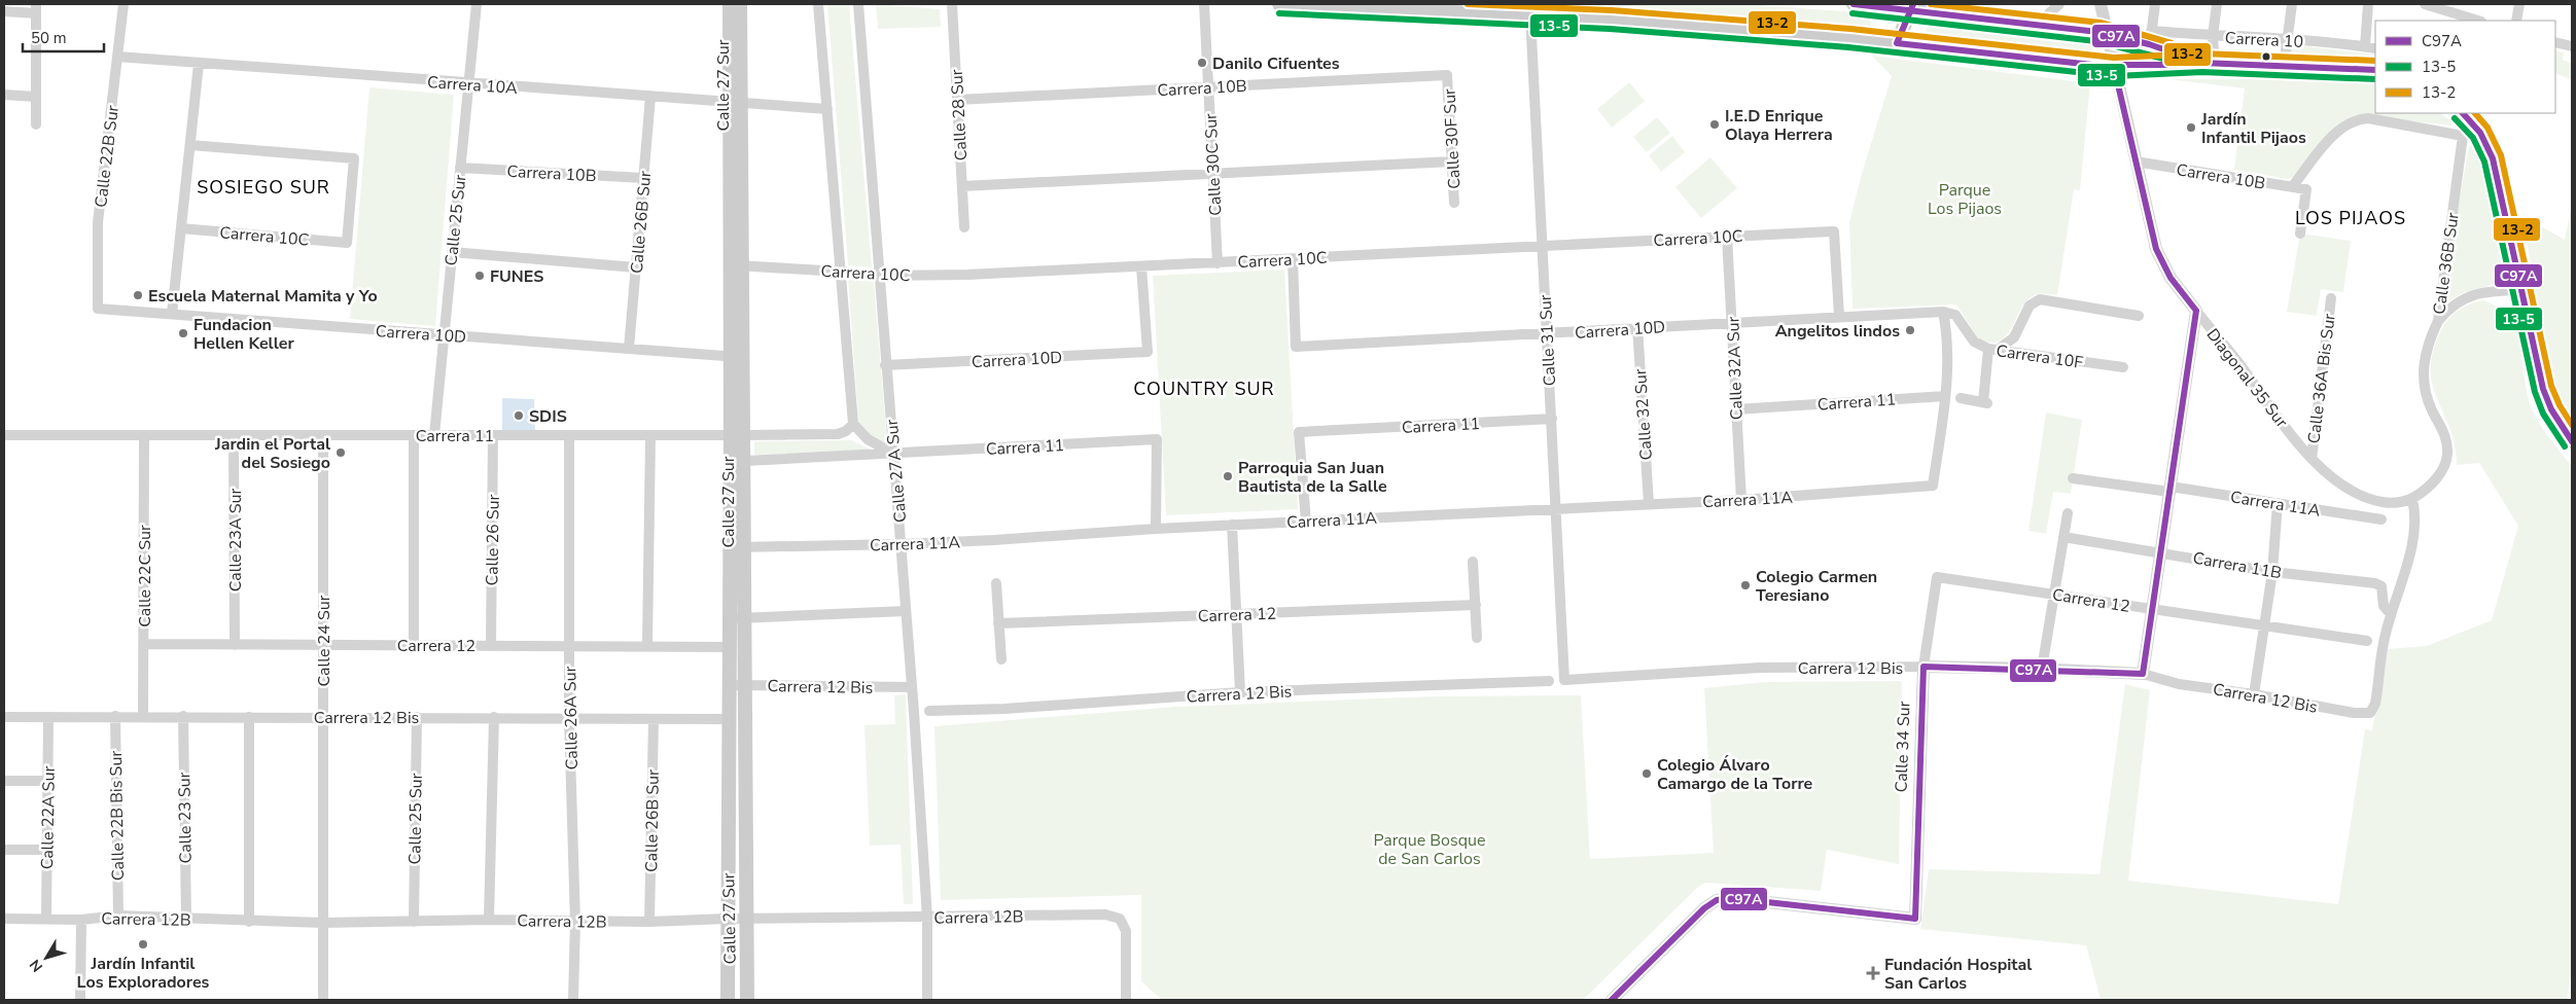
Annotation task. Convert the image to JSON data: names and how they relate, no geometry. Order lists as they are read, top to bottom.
{
  "streets": {
    "main road": ["Calle 27 Sur"],
    "street": [
      "Carrera 10",
      "Carrera 10A",
      "Carrera 10B",
      "Calle 28 Sur",
      "Calle 30F Sur",
      "Calle 22B Sur",
      "Calle 30C Sur",
      "Calle 25 Sur",
      "Calle 26B Sur",
      "Carrera 10C",
      "Calle 36B Sur",
      "Carrera 10D",
      "Calle 31 Sur",
      "Carrera 10F",
      "Calle 32A Sur",
      "Diagonal 35 Sur",
      "Calle 36A Bis Sur",
      "Carrera 11",
      "Calle 32 Sur",
      "Calle 27A Sur",
      "Carrera 11A",
      "Calle 23A Sur",
      "Calle 26 Sur",
      "Carrera 11B",
      "Calle 22C Sur",
      "Carrera 12",
      "Calle 24 Sur",
      "Carrera 12 Bis",
      "Calle 26A Sur",
      "Calle 34 Sur",
      "Calle 22B Bis Sur",
      "Calle 22A Sur",
      "Calle 23 Sur",
      "Carrera 12B"
    ]
  },
  "crossings": [
    ["Carrera 10A", "Calle 27 Sur"],
    ["Carrera 10A", "Calle 22B Sur"],
    ["Carrera 10A", "Calle 25 Sur"],
    ["Carrera 10A", "Calle 26B Sur"],
    ["Calle 27 Sur", "Carrera 10C"],
    ["Calle 27 Sur", "Carrera 10D"],
    ["Calle 27 Sur", "Carrera 11"],
    ["Calle 27 Sur", "Carrera 11A"],
    ["Calle 27 Sur", "Carrera 12"],
    ["Calle 27 Sur", "Carrera 12 Bis"],
    ["Calle 27 Sur", "Carrera 12B"],
    ["Carrera 10B", "Calle 28 Sur"],
    ["Carrera 10B", "Calle 30F Sur"],
    ["Carrera 10B", "Calle 30C Sur"],
    ["Carrera 10B", "Calle 25 Sur"],
    ["Carrera 10B", "Calle 26B Sur"],
    ["Carrera 10B", "Calle 36B Sur"],
    ["Carrera 10B", "Diagonal 35 Sur"],
    ["Calle 22B Sur", "Carrera 10D"],
    ["Calle 30C Sur", "Carrera 10C"],
    ["Calle 25 Sur", "Carrera 10D"],
    ["Calle 25 Sur", "Carrera 11"],
    ["Calle 25 Sur", "Carrera 12 Bis"],
    ["Calle 25 Sur", "Carrera 12B"],
    ["Calle 26B Sur", "Carrera 10D"],
    ["Calle 26B Sur", "Carrera 12 Bis"],
    ["Calle 26B Sur", "Carrera 12B"],
    ["Carrera 10C", "Carrera 10D"],
    ["Carrera 10C", "Calle 31 Sur"],
    ["Carrera 10C", "Calle 32A Sur"],
    ["Carrera 10C", "Calle 27A Sur"],
    ["Calle 36B Sur", "Diagonal 35 Sur"],
    ["Carrera 10D", "Calle 31 Sur"],
    ["Carrera 10D", "Carrera 10F"],
    ["Carrera 10D", "Calle 32A Sur"],
    ["Carrera 10D", "Calle 32 Sur"],
    ["Carrera 10D", "Calle 27A Sur"],
    ["Calle 31 Sur", "Carrera 11"],
    ["Calle 31 Sur", "Carrera 11A"],
    ["Calle 31 Sur", "Carrera 12 Bis"],
    ["Calle 32A Sur", "Carrera 11"],
    ["Calle 32A Sur", "Carrera 11A"],
    ["Diagonal 35 Sur", "Calle 36A Bis Sur"],
    ["Carrera 11", "Calle 27A Sur"],
    ["Carrera 11", "Carrera 11A"],
    ["Carrera 11", "Calle 23A Sur"],
    ["Carrera 11", "Calle 26 Sur"],
    ["Carrera 11", "Calle 22C Sur"],
    ["Carrera 11", "Calle 24 Sur"],
    ["Carrera 11", "Calle 26A Sur"],
    ["Calle 32 Sur", "Carrera 11A"],
    ["Calle 27A Sur", "Carrera 11A"],
    ["Calle 27A Sur", "Carrera 12 Bis"],
    ["Calle 27A Sur", "Carrera 12B"],
    ["Calle 23A Sur", "Carrera 12"],
    ["Calle 26 Sur", "Carrera 12"],
    ["Carrera 11B", "Carrera 12 Bis"],
    ["Calle 22C Sur", "Carrera 12"],
    ["Calle 22C Sur", "Carrera 12 Bis"],
    ["Carrera 12", "Calle 24 Sur"],
    ["Carrera 12", "Calle 26A Sur"],
    ["Carrera 12", "Calle 34 Sur"],
    ["Calle 24 Sur", "Carrera 12 Bis"],
    ["Calle 24 Sur", "Carrera 12B"],
    ["Carrera 12 Bis", "Calle 26A Sur"],
    ["Carrera 12 Bis", "Calle 34 Sur"],
    ["Carrera 12 Bis", "Calle 22B Bis Sur"],
    ["Carrera 12 Bis", "Calle 22A Sur"],
    ["Carrera 12 Bis", "Calle 23 Sur"],
    ["Calle 26A Sur", "Carrera 12B"],
    ["Calle 22B Bis Sur", "Carrera 12B"],
    ["Calle 22A Sur", "Carrera 12B"],
    ["Calle 23 Sur", "Carrera 12B"]
  ],
  "districts": ["SOSIEGO SUR", "LOS PIJAOS", "COUNTRY SUR"],
  "parks": ["Parque Los Pijaos", "Parque Bosque de San Carlos"],
  "places": {
    "other": [
      "Danilo Cifuentes",
      "I.E.D Enrique Olaya Herrera",
      "Jardín Infantil Pijaos",
      "FUNES",
      "Escuela Maternal Mamita y Yo",
      "Angelitos lindos",
      "Fundacion Hellen Keller",
      "SDIS",
      "Jardin el Portal del Sosiego",
      "Parroquia San Juan Bautista de la Salle",
      "Colegio Carmen Teresiano",
      "Colegio Álvaro Camargo de la Torre",
      "Jardín Infantil Los Exploradores"
    ],
    "health": ["Fundación Hospital San Carlos"]
  },
  "lines": ["transit line C97A", "transit line 13-2", "transit line 13-5"],
  "legend": ["C97A", "13-5", "13-2"],
  "scale_bar": "50 m",
  "north": "bottom left"
}
